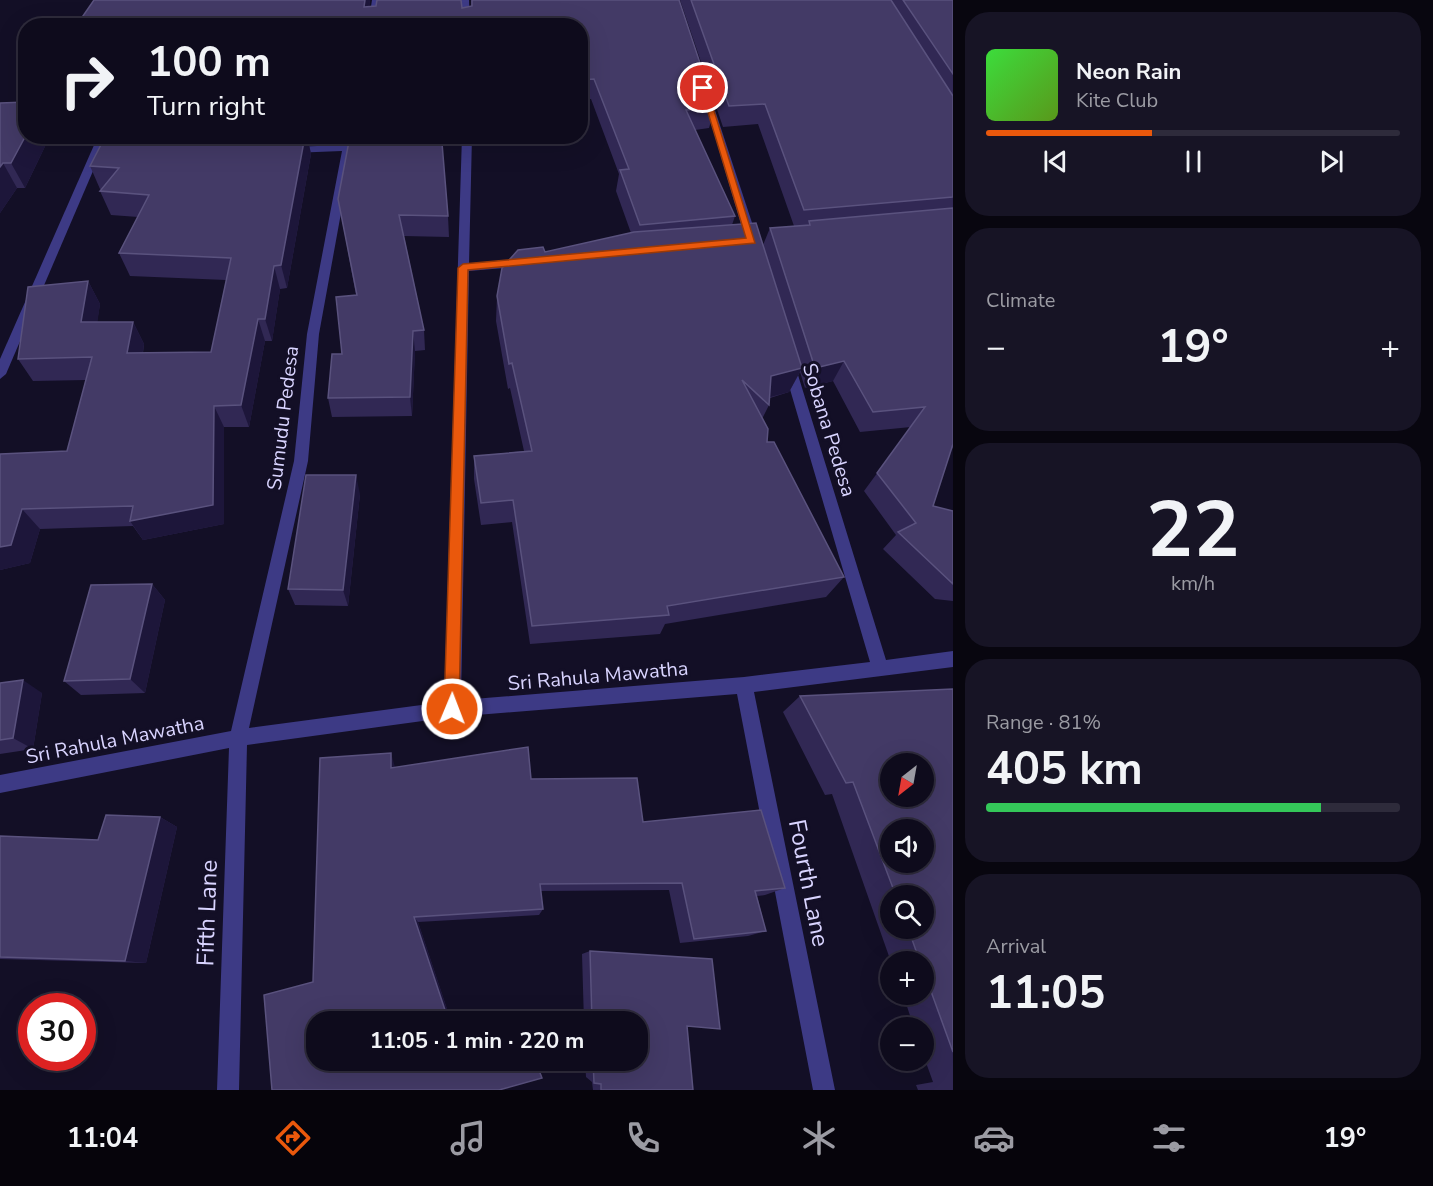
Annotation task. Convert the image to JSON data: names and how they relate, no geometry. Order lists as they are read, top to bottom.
{
  "streets": {
    "street": [
      "Sumudu Pedesa",
      "Sobana Pedesa",
      "Sri Rahula Mawatha",
      "Fourth Lane",
      "Fifth Lane"
    ]
  },
  "crossings": [
    ["Sumudu Pedesa", "Sri Rahula Mawatha"],
    ["Sumudu Pedesa", "Fifth Lane"],
    ["Sobana Pedesa", "Sri Rahula Mawatha"],
    ["Sri Rahula Mawatha", "Fourth Lane"],
    ["Sri Rahula Mawatha", "Fifth Lane"]
  ],
  "north": "bottom left",
  "page": {
    "turn": ["100 m", "Turn right"],
    "song": ["Neon Rain", "Kite Club"],
    "tile": [
      "Climate",
      ["22", "km/h"],
      ["Range · 81%", "405 km"],
      ["Arrival", "11:05"]
    ],
    "heat": ["−", "19°", "+"],
    "map_buttons": ["+", "−"],
    "limit": "30",
    "trip": "11:05 · 1 min · 220 m",
    "tabs": ["11:04", "19°"]
  }
}
